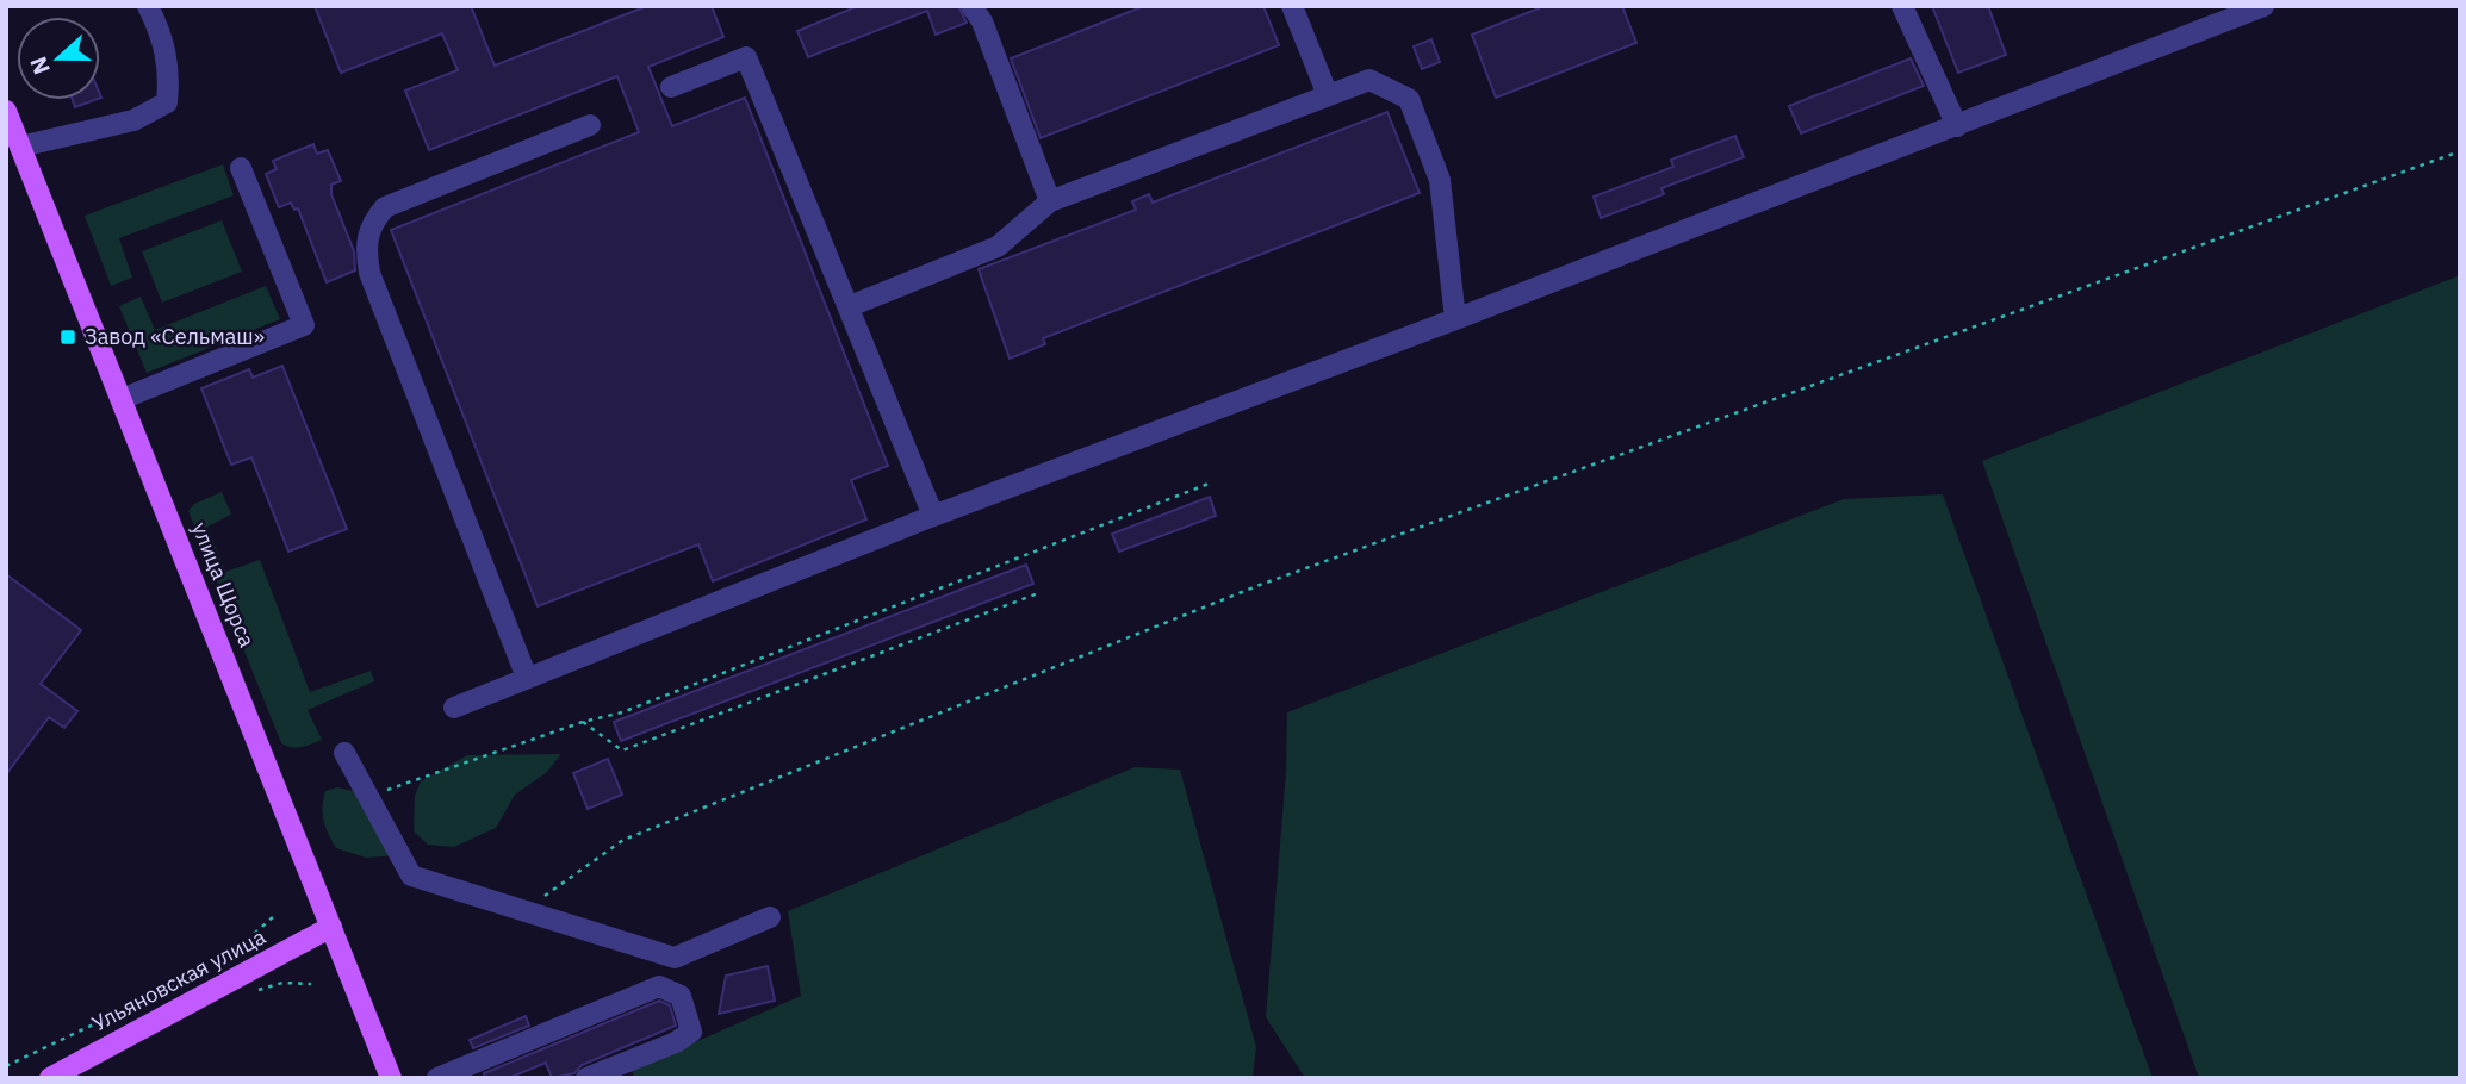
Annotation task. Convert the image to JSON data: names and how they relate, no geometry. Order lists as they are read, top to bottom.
{
  "streets": {
    "main road": ["улица Щорса", "Ульяновская улица"]
  },
  "crossings": [
    ["улица Щорса", "Ульяновская улица"]
  ],
  "places": {
    "transit": ["Завод «Сельмаш»"]
  },
  "north": "left"
}
